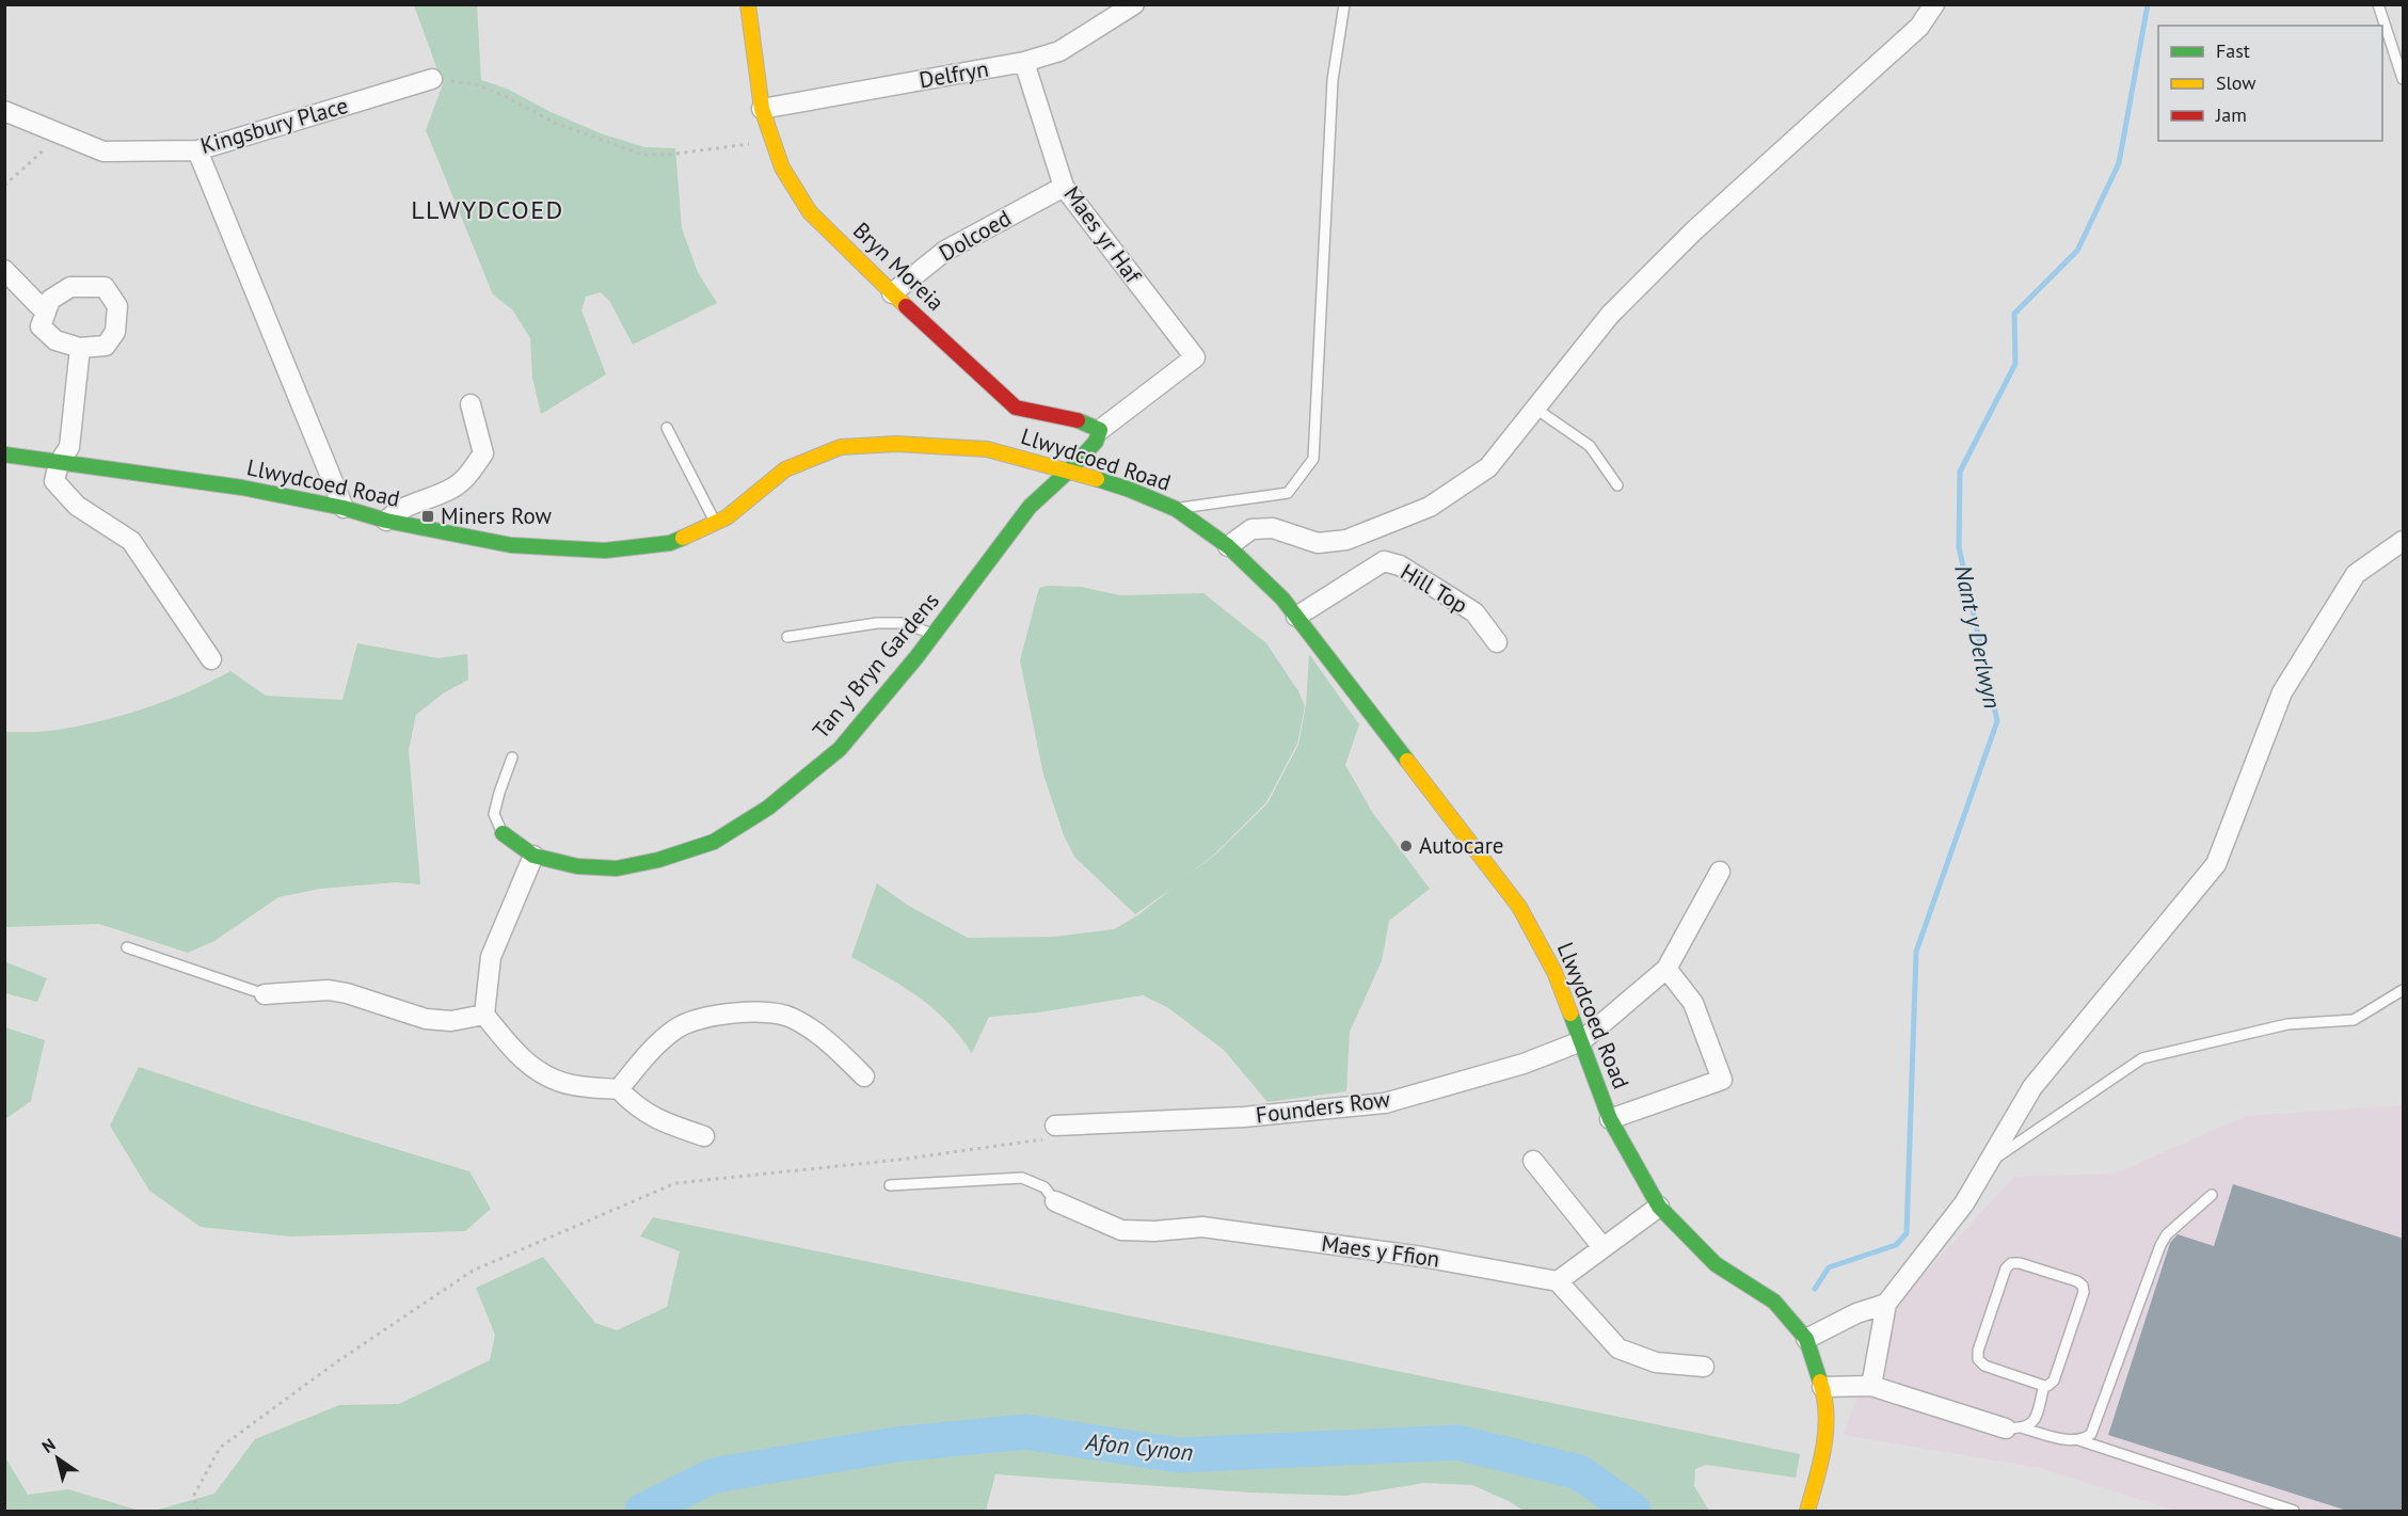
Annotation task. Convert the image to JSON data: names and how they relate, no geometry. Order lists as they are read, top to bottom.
{
  "streets": {
    "main road": ["Bryn Moreia", "Llwydcoed Road", "Tan y Bryn Gardens"],
    "street": [
      "Delfryn",
      "Kingsbury Place",
      "Maes yr Haf",
      "Dolcoed",
      "Hill Top",
      "Founders Row",
      "Maes y Ffion"
    ]
  },
  "crossings": [
    ["Delfryn", "Maes yr Haf"],
    ["Delfryn", "Bryn Moreia"],
    ["Maes yr Haf", "Dolcoed"],
    ["Maes yr Haf", "Bryn Moreia"],
    ["Dolcoed", "Bryn Moreia"],
    ["Llwydcoed Road", "Hill Top"],
    ["Llwydcoed Road", "Tan y Bryn Gardens"],
    ["Llwydcoed Road", "Founders Row"]
  ],
  "districts": ["LLWYDCOED"],
  "water": ["Nant y Derlwyn", "Afon Cynon"],
  "places": {
    "transit": ["Miners Row"],
    "other": ["Autocare"]
  },
  "legend": ["Fast", "Slow", "Jam"],
  "north": "top left"
}
